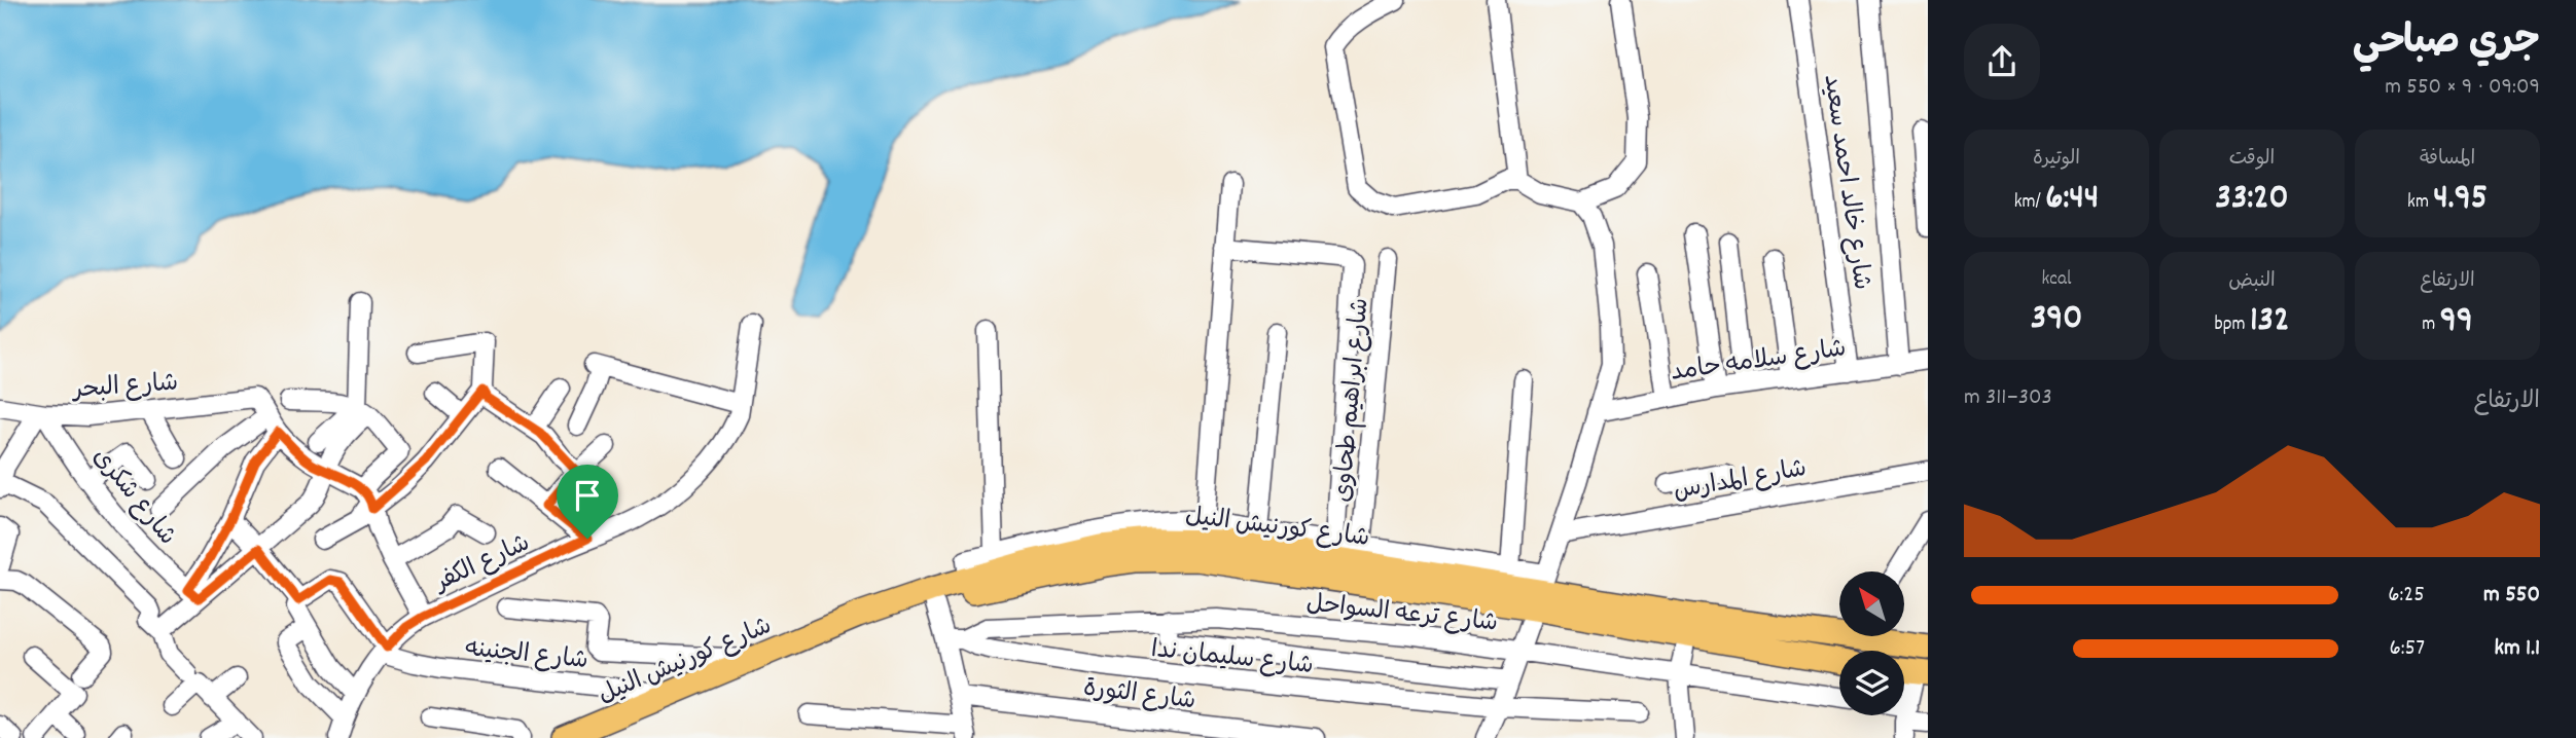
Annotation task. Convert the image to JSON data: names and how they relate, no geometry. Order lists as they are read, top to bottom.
{
  "streets": {
    "main road": ["شارع كورنيش النيل"],
    "street": [
      "شارع خالد احمد سعيد",
      "شارع سلامه حامد",
      "شارع البحر",
      "شارع ابراهيم طحاوى",
      "شارع المدارس",
      "شارع شكرى",
      "شارع الكفر",
      "شارع ترعه السواحل",
      "شارع الجنينه",
      "شارع سليمان ندا",
      "شارع الثورة"
    ]
  },
  "crossings": [
    ["شارع خالد احمد سعيد", "شارع سلامه حامد"],
    ["شارع البحر", "شارع شكرى"],
    ["شارع كورنيش النيل", "شارع الجنينه"],
    ["شارع الكفر", "شارع الجنينه"],
    ["شارع ترعه السواحل", "شارع سليمان ندا"]
  ],
  "north": "top left",
  "page": {
    "heading": ["جري صباحي", "09:09 · 9 × 550 m"],
    "stats": [
      ["المسافة", "4.95 km"],
      ["الوقت", "33:20"],
      ["الوتيرة", "6:44 /km"],
      ["الارتفاع", "99 m"],
      ["النبض", "132 bpm"],
      ["kcal", "390"]
    ],
    "chart": ["الارتفاع", "303–311 m"],
    "list": [
      {
        "name": "550 m",
        "note": "6:25"
      },
      {
        "name": "1.1 km",
        "note": "6:57"
      }
    ]
  }
}
